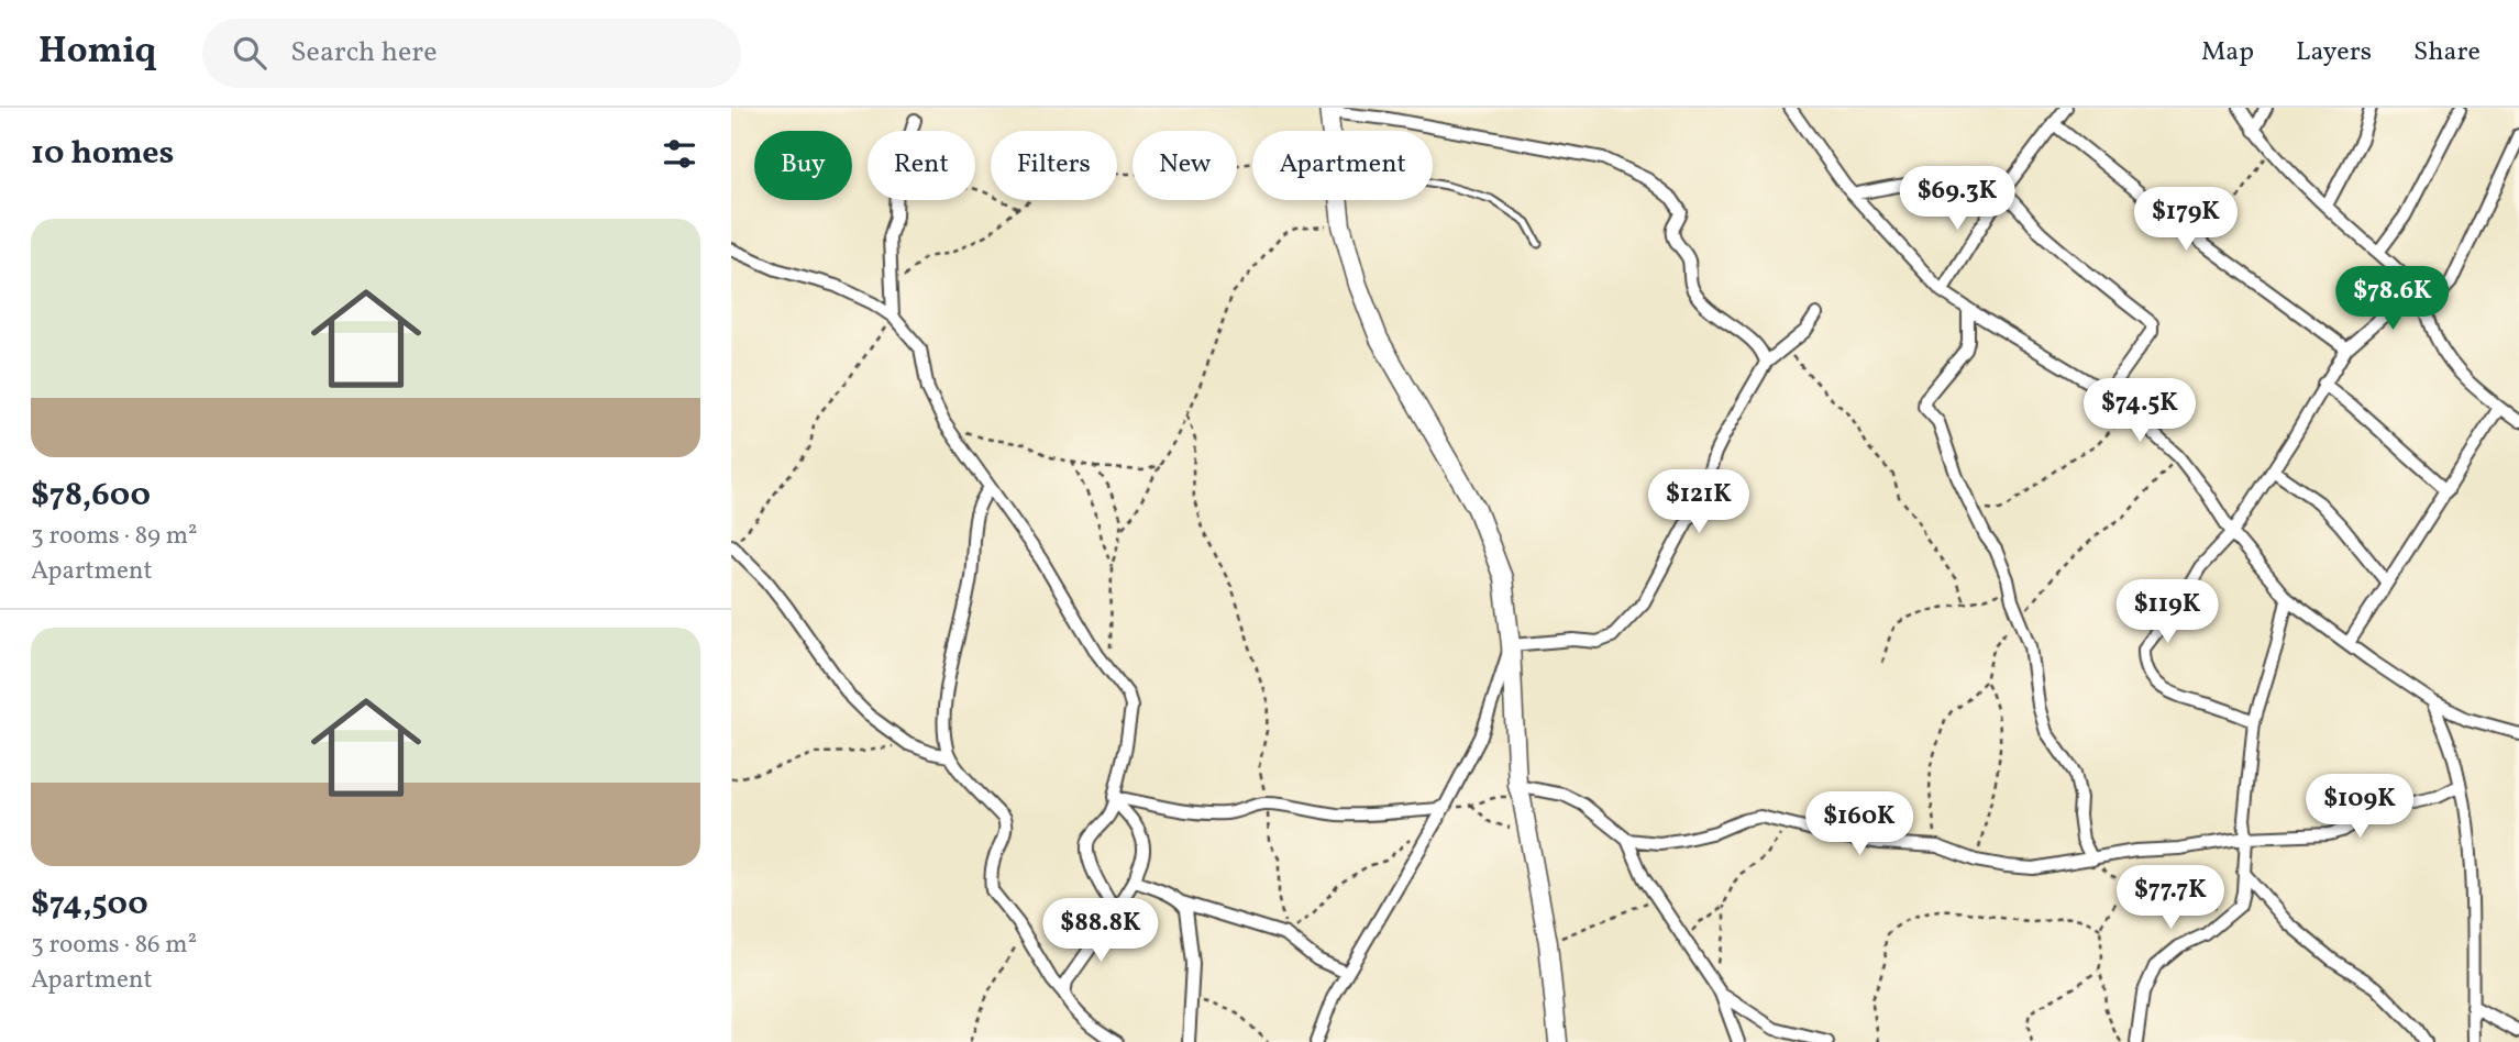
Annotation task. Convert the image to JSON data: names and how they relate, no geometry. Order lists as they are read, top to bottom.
{
  "page": {
    "header": "Homiq",
    "search": "Search here",
    "nav": ["Map", "Layers", "Share"],
    "heading": "10 homes",
    "chip": [
      "Buy",
      "Rent",
      "Filters",
      "New",
      "Apartment"
    ],
    "price": [
      "$69.3K",
      "$179K",
      "$78.6K",
      "$74.5K",
      "$121K",
      "$119K",
      "$109K",
      "$160K",
      "$77.7K",
      "$88.8K"
    ],
    "list": [
      {
        "name": "$78,600",
        "note": "3 rooms · 89 m² · Apartment"
      },
      {
        "name": "$74,500",
        "note": "3 rooms · 86 m² · Apartment"
      }
    ]
  }
}
